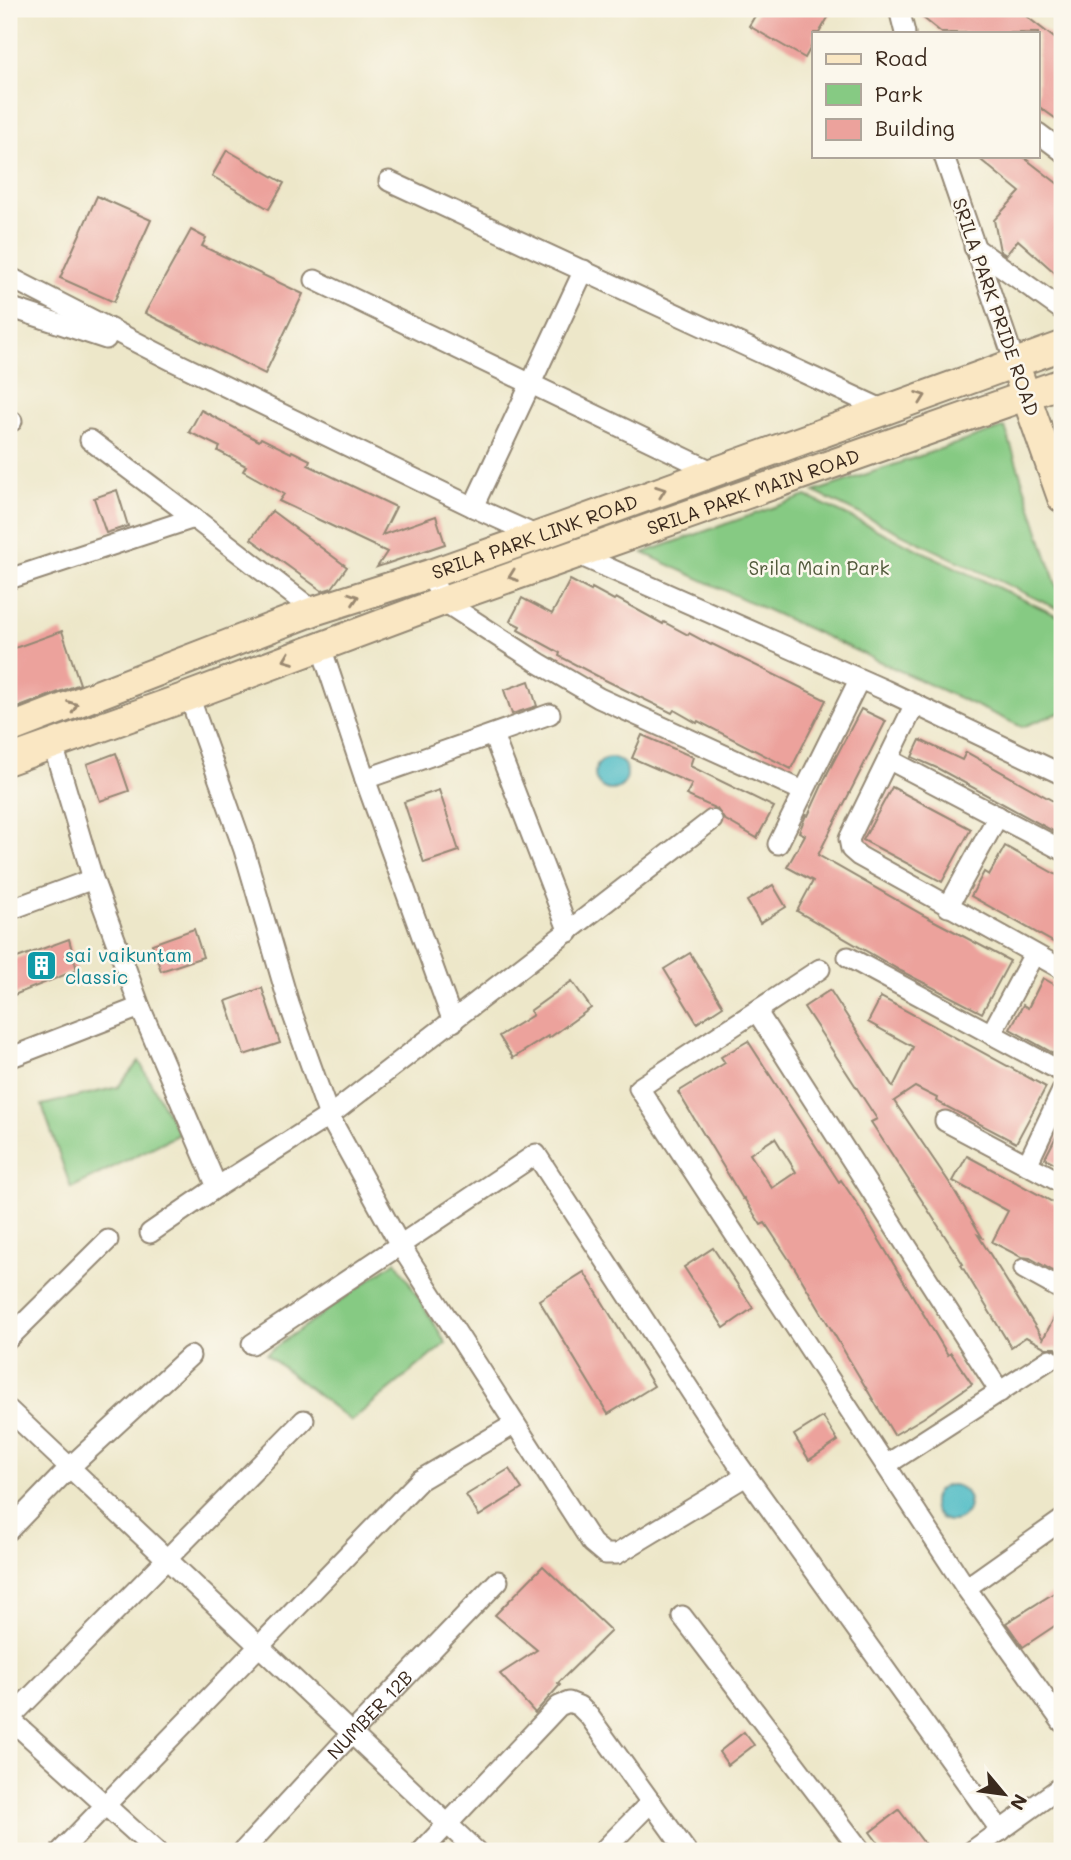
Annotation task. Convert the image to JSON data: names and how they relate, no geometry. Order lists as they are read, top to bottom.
{
  "streets": {
    "street": [
      "SRILA PARK PRIDE ROAD",
      "SRILA PARK MAIN ROAD",
      "SRILA PARK LINK ROAD",
      "NUMBER 12B"
    ]
  },
  "crossings": [
    ["SRILA PARK PRIDE ROAD", "SRILA PARK MAIN ROAD"],
    ["SRILA PARK PRIDE ROAD", "SRILA PARK LINK ROAD"],
    ["SRILA PARK MAIN ROAD", "SRILA PARK LINK ROAD"]
  ],
  "parks": ["Srila Main Park"],
  "places": {
    "building": ["sai vaikuntam classic"]
  },
  "legend": ["Road", "Park", "Building"],
  "north": "bottom right"
}
